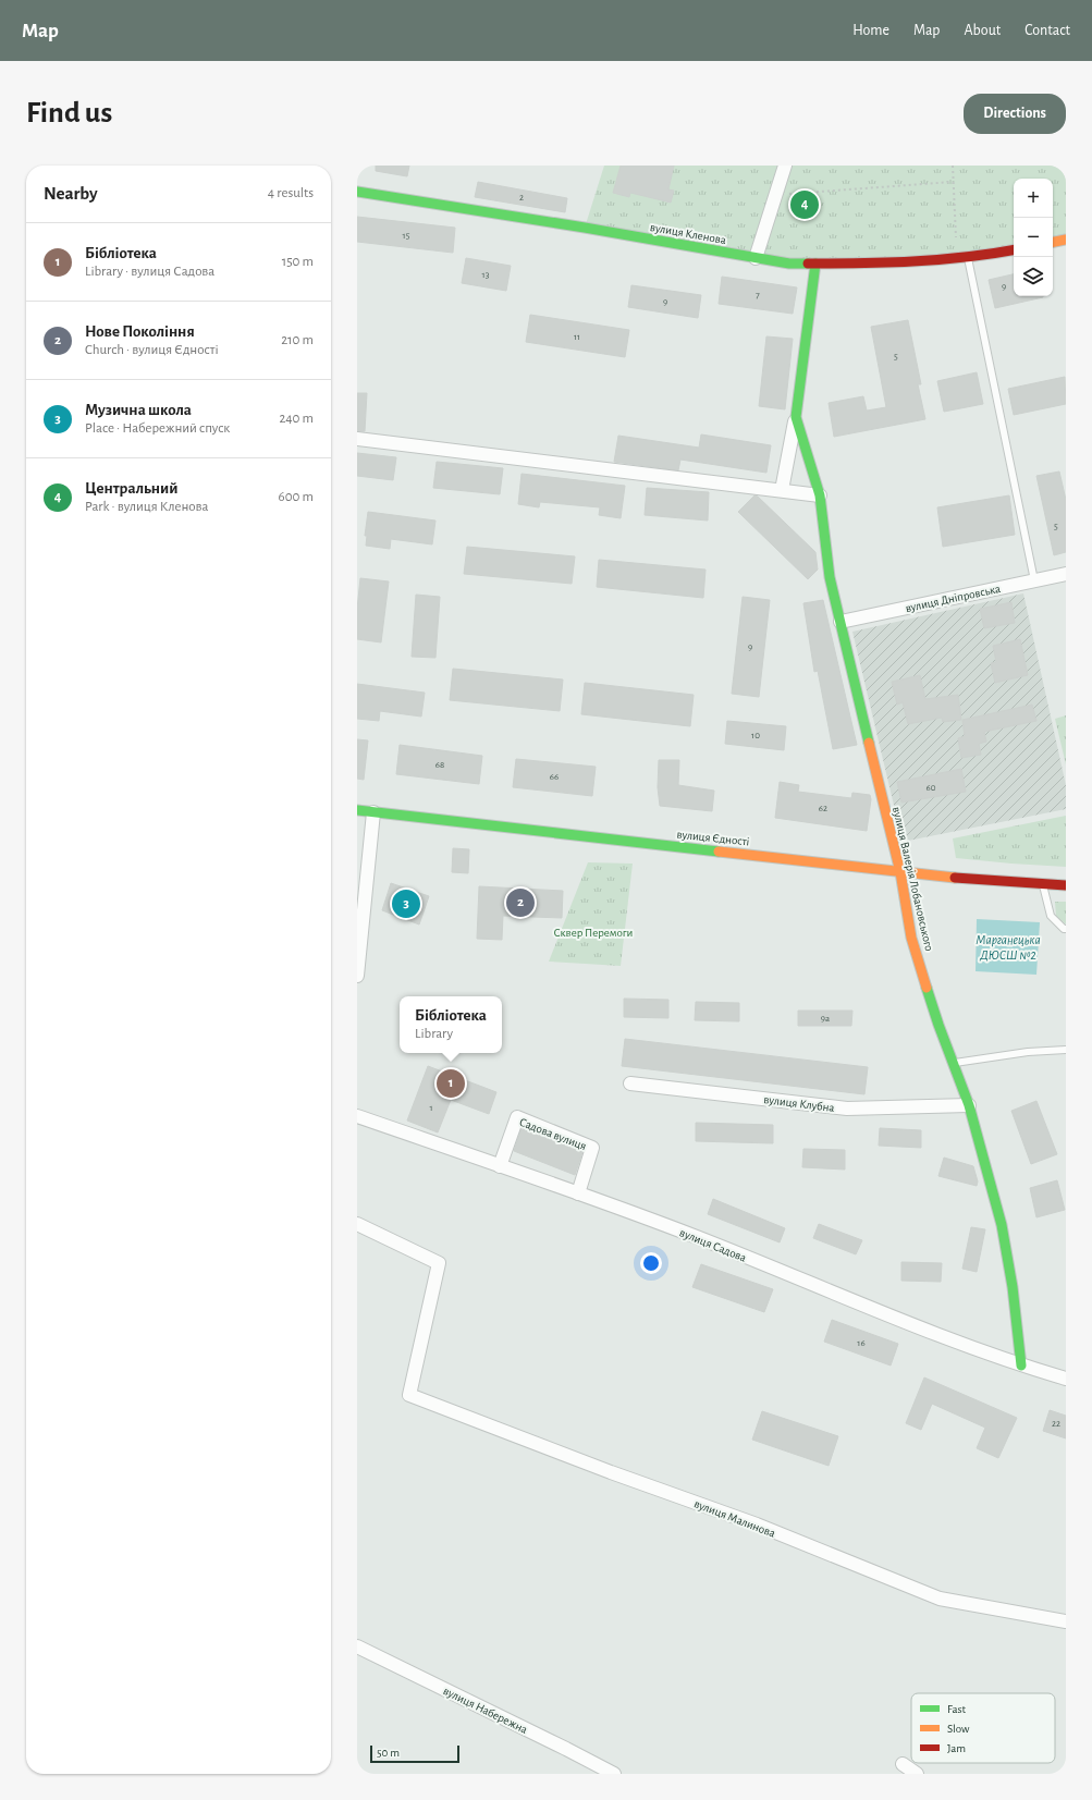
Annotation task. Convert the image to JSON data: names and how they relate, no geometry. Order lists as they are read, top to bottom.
{
  "streets": {
    "street": [
      "вулиця Кленова",
      "вулиця Дніпровська",
      "вулиця Єдності",
      "вулиця Валерія Лобановського",
      "вулиця Клубна",
      "Садова вулиця",
      "вулиця Садова",
      "вулиця Малинова",
      "вулиця Набережна"
    ]
  },
  "crossings": [
    ["вулиця Дніпровська", "вулиця Валерія Лобановського"],
    ["вулиця Єдності", "вулиця Валерія Лобановського"],
    ["вулиця Валерія Лобановського", "вулиця Клубна"],
    ["вулиця Валерія Лобановського", "вулиця Садова"],
    ["Садова вулиця", "вулиця Садова"]
  ],
  "water": ["Марганецька ДЮСШ №2"],
  "parks": ["Сквер Перемоги"],
  "house_numbers": [
    "2",
    "15",
    "13",
    "9",
    "7",
    "9",
    "11",
    "5",
    "5",
    "9",
    "10",
    "68",
    "66",
    "60",
    "62",
    "9а",
    "1",
    "16",
    "22"
  ],
  "legend": ["Fast", "Slow", "Jam"],
  "scale_bar": "50 m",
  "page": {
    "header": "Map",
    "nav": [
      "Home",
      "Map",
      "About",
      "Contact"
    ],
    "buttons": "Directions",
    "title": "Find us",
    "heading": ["Nearby", "4 results"],
    "map_buttons": ["+", "−"],
    "pins": [
      "4",
      "2",
      "3",
      "1"
    ],
    "list": [
      {
        "mark": "1",
        "name": "Бібліотека",
        "note": "Library · вулиця Садова",
        "value": "150 m"
      },
      {
        "mark": "2",
        "name": "Нове Покоління",
        "note": "Church · вулиця Єдності",
        "value": "210 m"
      },
      {
        "mark": "3",
        "name": "Музична школа",
        "note": "Place · Набережний спуск",
        "value": "240 m"
      },
      {
        "mark": "4",
        "name": "Центральний",
        "note": "Park · вулиця Кленова",
        "value": "600 m"
      }
    ],
    "popup": ["Бібліотека", "Library"],
    "scale": "50 m"
  }
}
